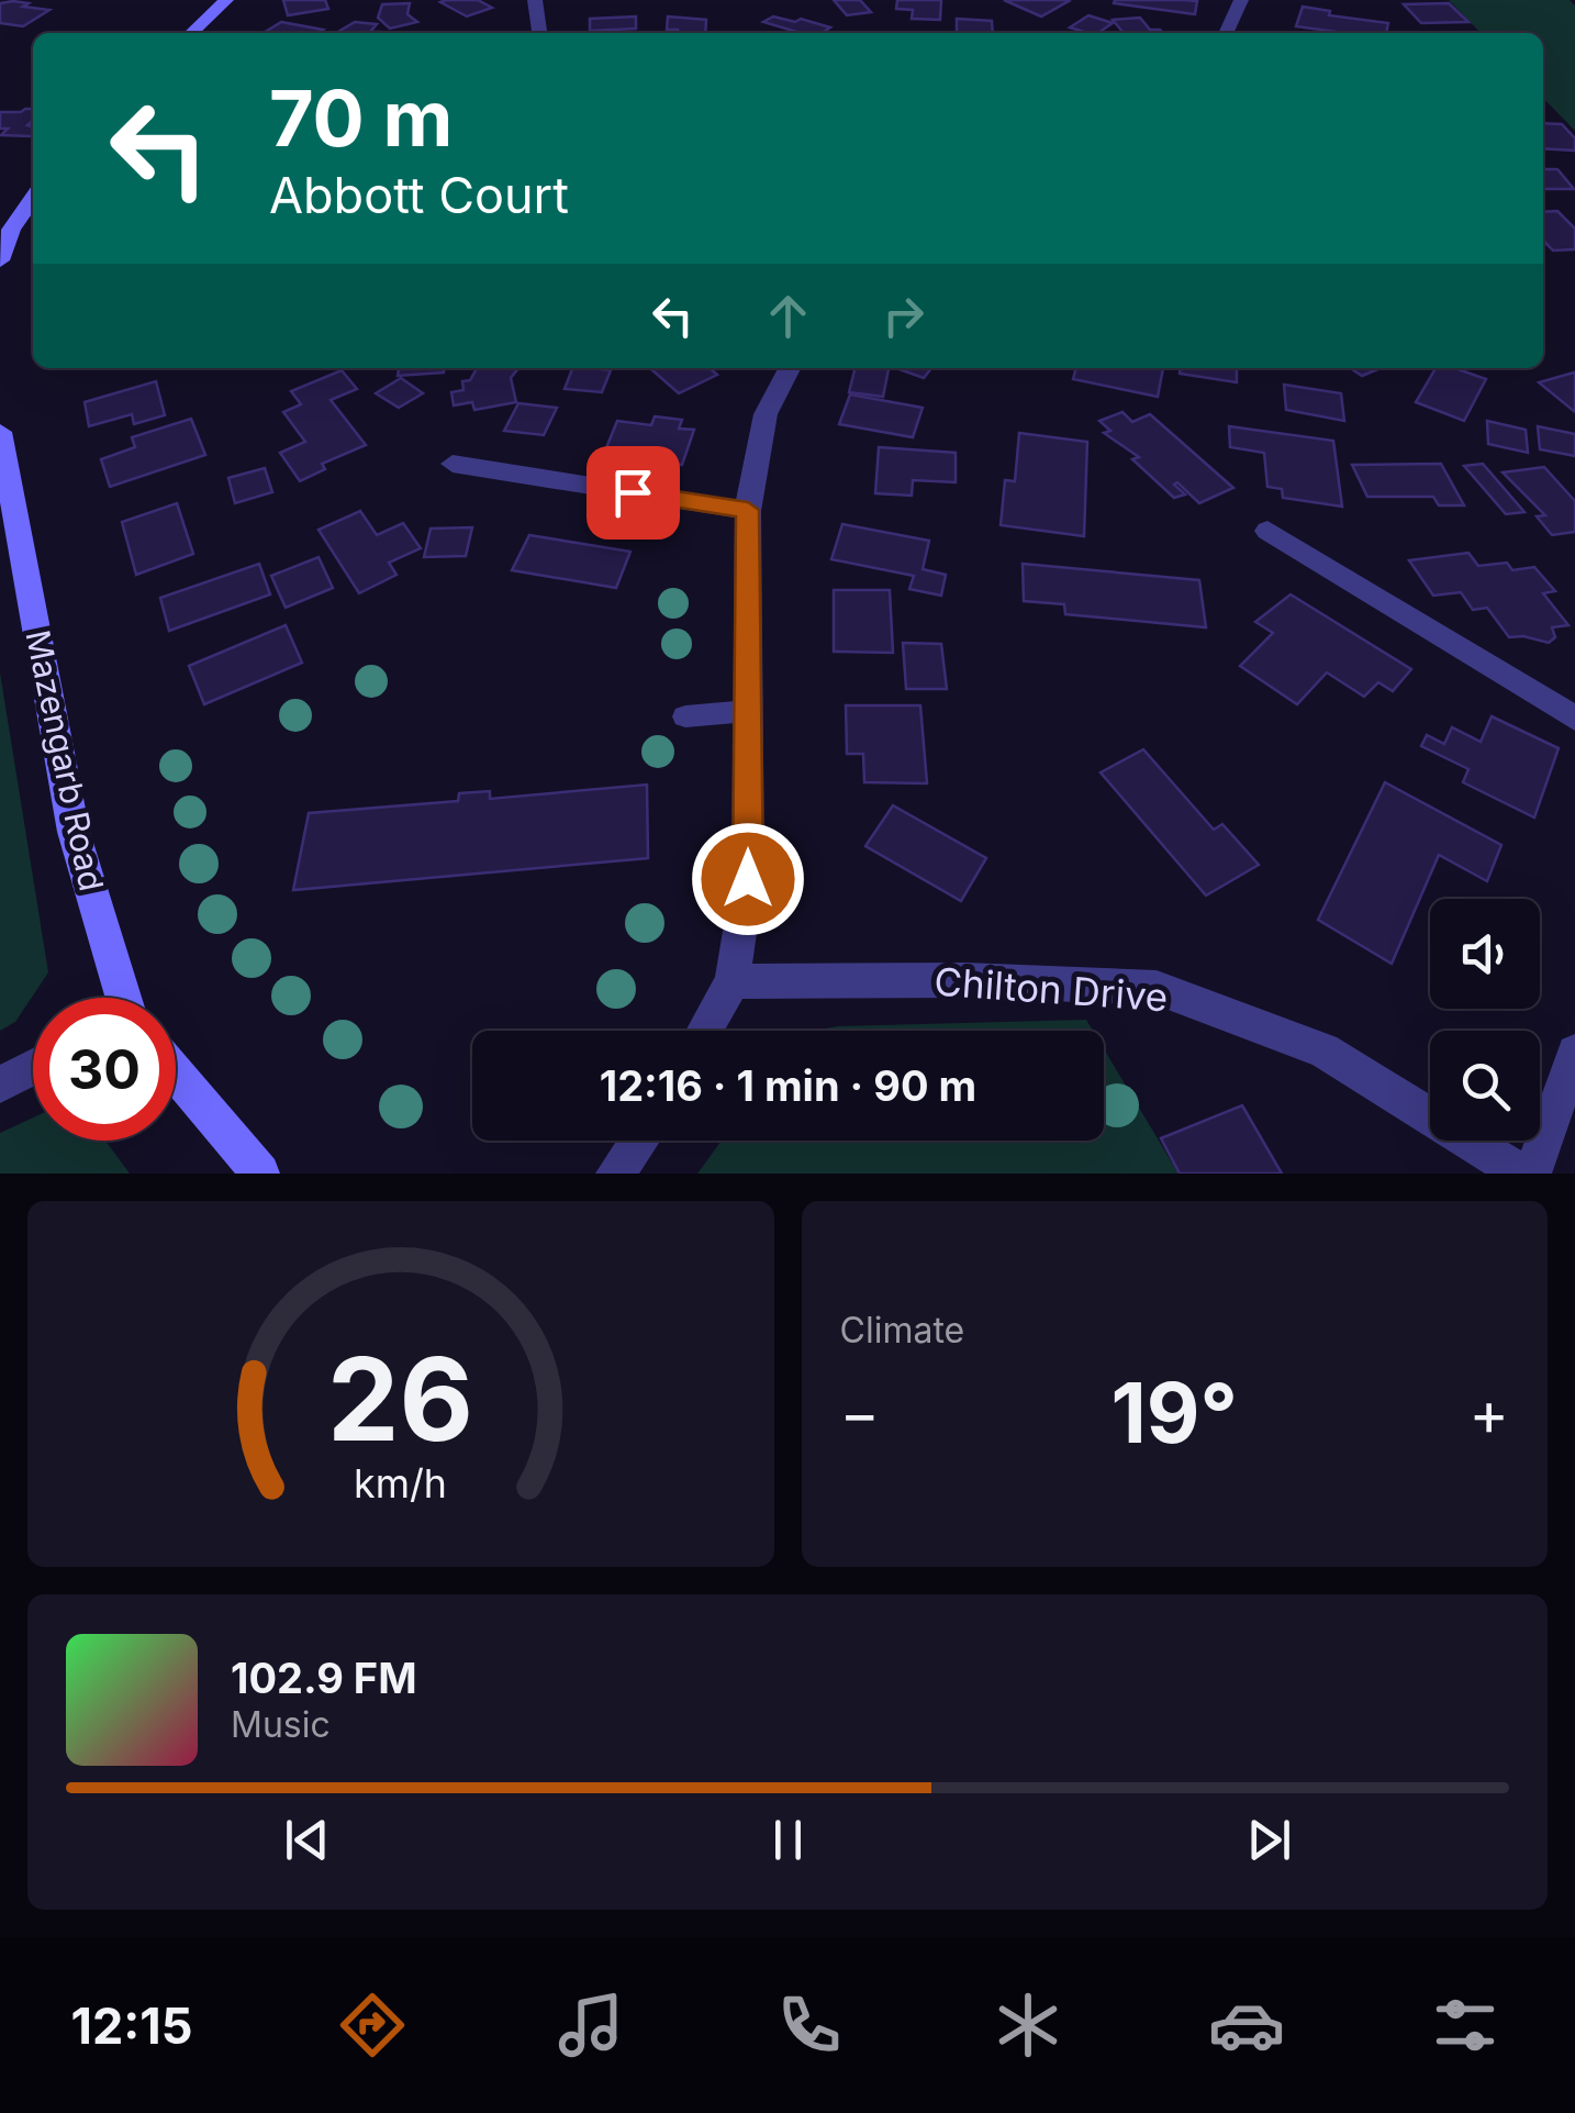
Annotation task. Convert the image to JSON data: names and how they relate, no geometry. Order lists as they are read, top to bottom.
{
  "streets": {
    "main road": ["Mazengarb Road"],
    "street": ["Chilton Drive"]
  },
  "page": {
    "turn": ["70 m", "Abbott Court"],
    "limit": "30",
    "trip": "12:16 · 1 min · 90 m",
    "tile": "Climate",
    "heat": ["−", "19°", "+"],
    "song": ["102.9 FM", "Music"],
    "tabs": "12:15",
    "gauge": ["26", "km/h"]
  }
}
